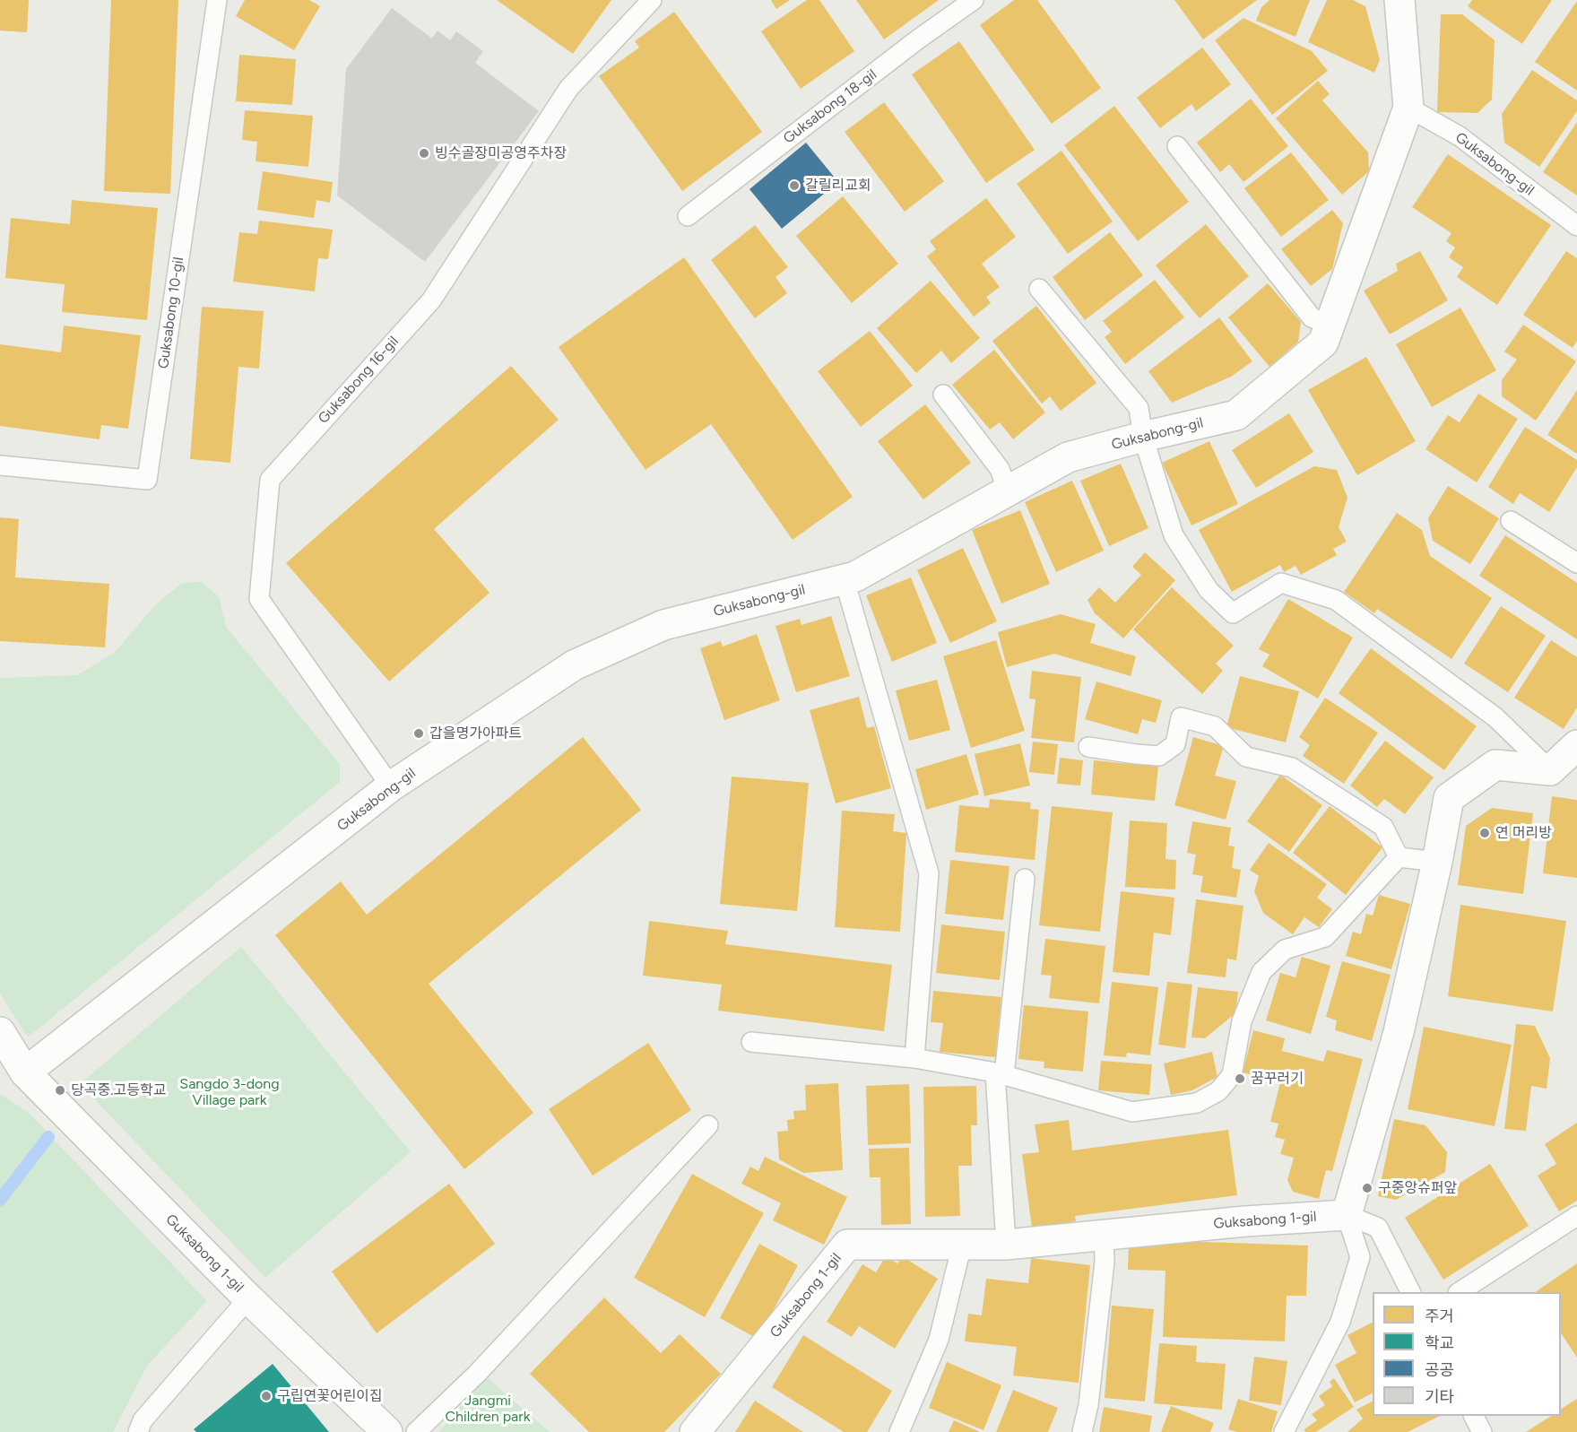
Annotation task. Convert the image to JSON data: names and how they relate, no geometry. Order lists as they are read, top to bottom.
{
  "streets": {
    "street": ["Guksabong-gil", "Guksabong 1-gil"],
    "lane": ["Guksabong 18-gil", "Guksabong 10-gil", "Guksabong 16-gil"]
  },
  "crossings": [
    ["Guksabong-gil", "Guksabong 16-gil"],
    ["Guksabong-gil", "Guksabong 1-gil"]
  ],
  "parks": ["Sangdo 3-dong Village park", "Jangmi Children park"],
  "places": [
    "빙수골장미공영주차장",
    "갈릴리교회",
    "갑을명가아파트",
    "연 머리방",
    "꿈꾸러기",
    "당곡중.고등학교",
    "구중앙슈퍼앞",
    "구립연꽃어린이집"
  ],
  "legend": [
    "주거",
    "학교",
    "공공",
    "기타"
  ]
}
